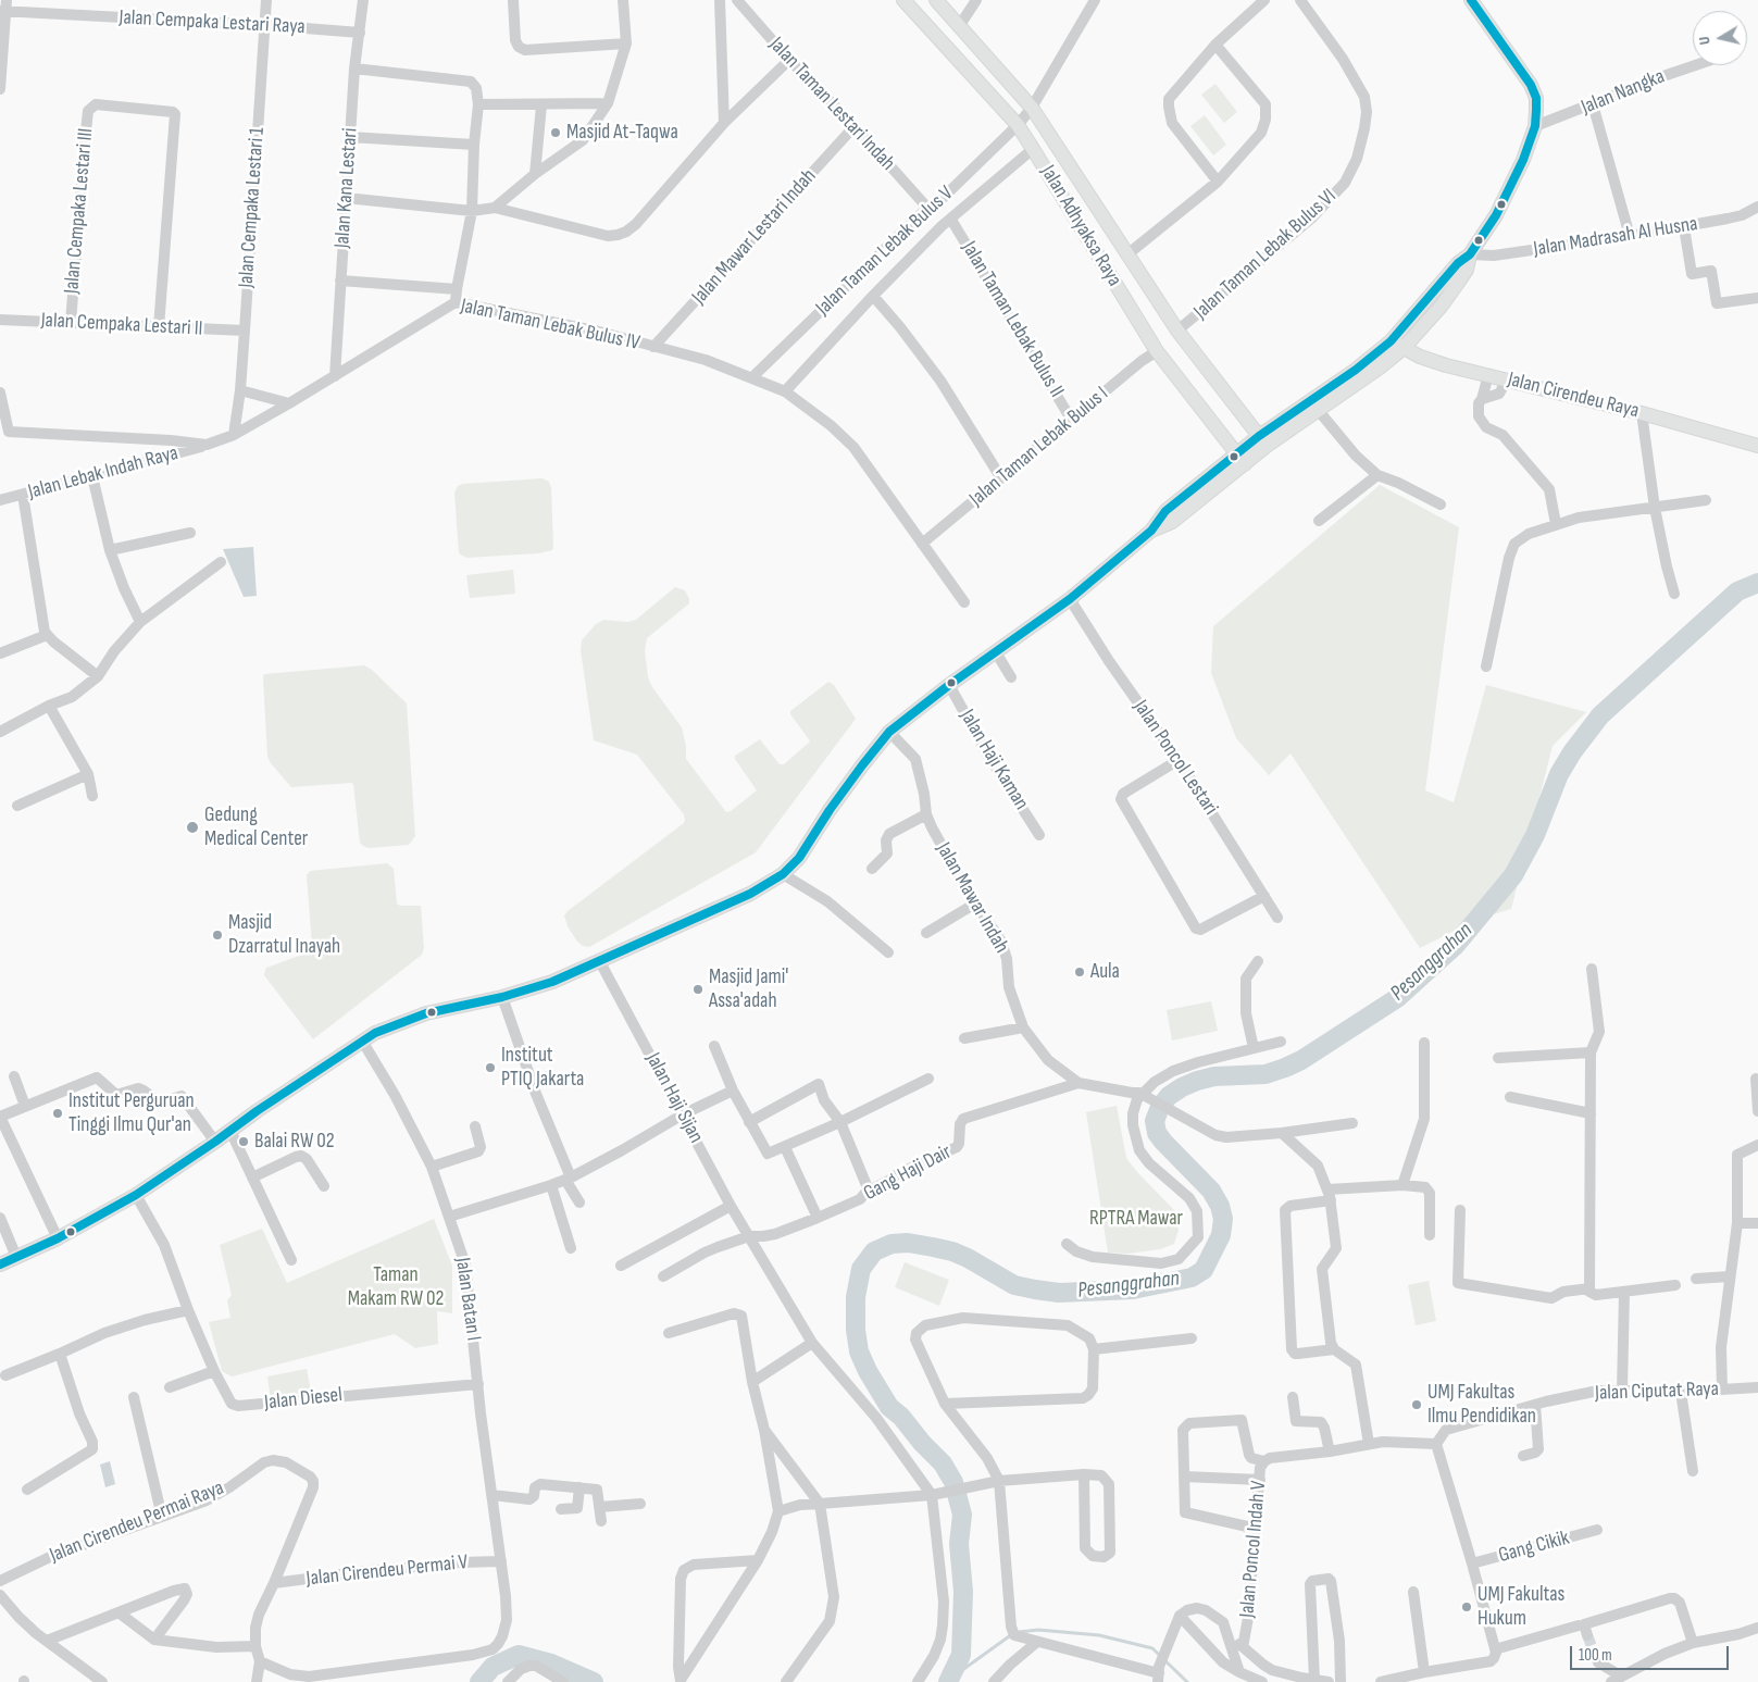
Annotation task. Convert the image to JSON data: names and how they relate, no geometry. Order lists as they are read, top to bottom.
{
  "streets": {
    "main road": ["Jalan Adhyaksa Raya", "Jalan Cirendeu Raya"],
    "street": [
      "Jalan Cempaka Lestari Raya",
      "Jalan Nangka",
      "Jalan Taman Lestari Indah",
      "Jalan Kana Lestari",
      "Jalan Cempaka Lestari 1",
      "Jalan Cempaka Lestari III",
      "Jalan Mawar Lestari Indah",
      "Jalan Madrasah Al Husna",
      "Jalan Taman Lebak Bulus V",
      "Jalan Taman Lebak Bulus VI",
      "Jalan Taman Lebak Bulus II",
      "Jalan Cempaka Lestari II",
      "Jalan Taman Lebak Bulus IV",
      "Jalan Taman Lebak Bulus I",
      "Jalan Lebak Indah Raya",
      "Jalan Poncol Lestari",
      "Jalan Haji Kaman",
      "Jalan Mawar Indah",
      "Jalan Haji Sijan",
      "Gang Haji Dair",
      "Jalan Batan I",
      "Jalan Ciputat Raya",
      "Jalan Diesel",
      "Jalan Cirendeu Permai Raya",
      "Gang Cikik",
      "Jalan Poncol Indah V",
      "Jalan Cirendeu Permai V"
    ]
  },
  "crossings": [
    ["Jalan Cempaka Lestari Raya", "Jalan Kana Lestari"],
    ["Jalan Cempaka Lestari Raya", "Jalan Cempaka Lestari 1"],
    ["Jalan Taman Lestari Indah", "Jalan Mawar Lestari Indah"],
    ["Jalan Taman Lestari Indah", "Jalan Taman Lebak Bulus V"],
    ["Jalan Kana Lestari", "Jalan Taman Lebak Bulus IV"],
    ["Jalan Cempaka Lestari 1", "Jalan Cempaka Lestari II"],
    ["Jalan Cempaka Lestari 1", "Jalan Taman Lebak Bulus IV"],
    ["Jalan Cempaka Lestari III", "Jalan Cempaka Lestari II"],
    ["Jalan Adhyaksa Raya", "Jalan Taman Lebak Bulus V"],
    ["Jalan Adhyaksa Raya", "Jalan Taman Lebak Bulus VI"],
    ["Jalan Adhyaksa Raya", "Jalan Taman Lebak Bulus I"],
    ["Jalan Mawar Lestari Indah", "Jalan Taman Lebak Bulus IV"],
    ["Jalan Taman Lebak Bulus V", "Jalan Taman Lebak Bulus II"],
    ["Jalan Taman Lebak Bulus V", "Jalan Taman Lebak Bulus IV"],
    ["Jalan Taman Lebak Bulus II", "Jalan Taman Lebak Bulus I"],
    ["Jalan Taman Lebak Bulus IV", "Jalan Taman Lebak Bulus I"],
    ["Jalan Taman Lebak Bulus IV", "Jalan Lebak Indah Raya"],
    ["Jalan Mawar Indah", "Gang Haji Dair"],
    ["Jalan Haji Sijan", "Gang Haji Dair"],
    ["Jalan Batan I", "Jalan Diesel"],
    ["Jalan Batan I", "Jalan Cirendeu Permai Raya"],
    ["Jalan Batan I", "Jalan Cirendeu Permai V"],
    ["Jalan Ciputat Raya", "Jalan Poncol Indah V"],
    ["Jalan Cirendeu Permai Raya", "Jalan Cirendeu Permai V"]
  ],
  "water": ["Pesanggrahan"],
  "parks": ["RPTRA Mawar", "Taman Makam RW 02"],
  "places": [
    "Masjid At-Taqwa",
    "Gedung Medical Center",
    "Masjid Dzarratul Inayah",
    "Aula",
    "Masjid Jami' Assa'adah",
    "Institut PTIQ Jakarta",
    "Institut Perguruan Tinggi Ilmu Qur'an",
    "Balai RW 02",
    "UMJ Fakultas Ilmu Pendidikan",
    "UMJ Fakultas Hukum"
  ],
  "scale_bar": "100 m",
  "north": "left"
}
